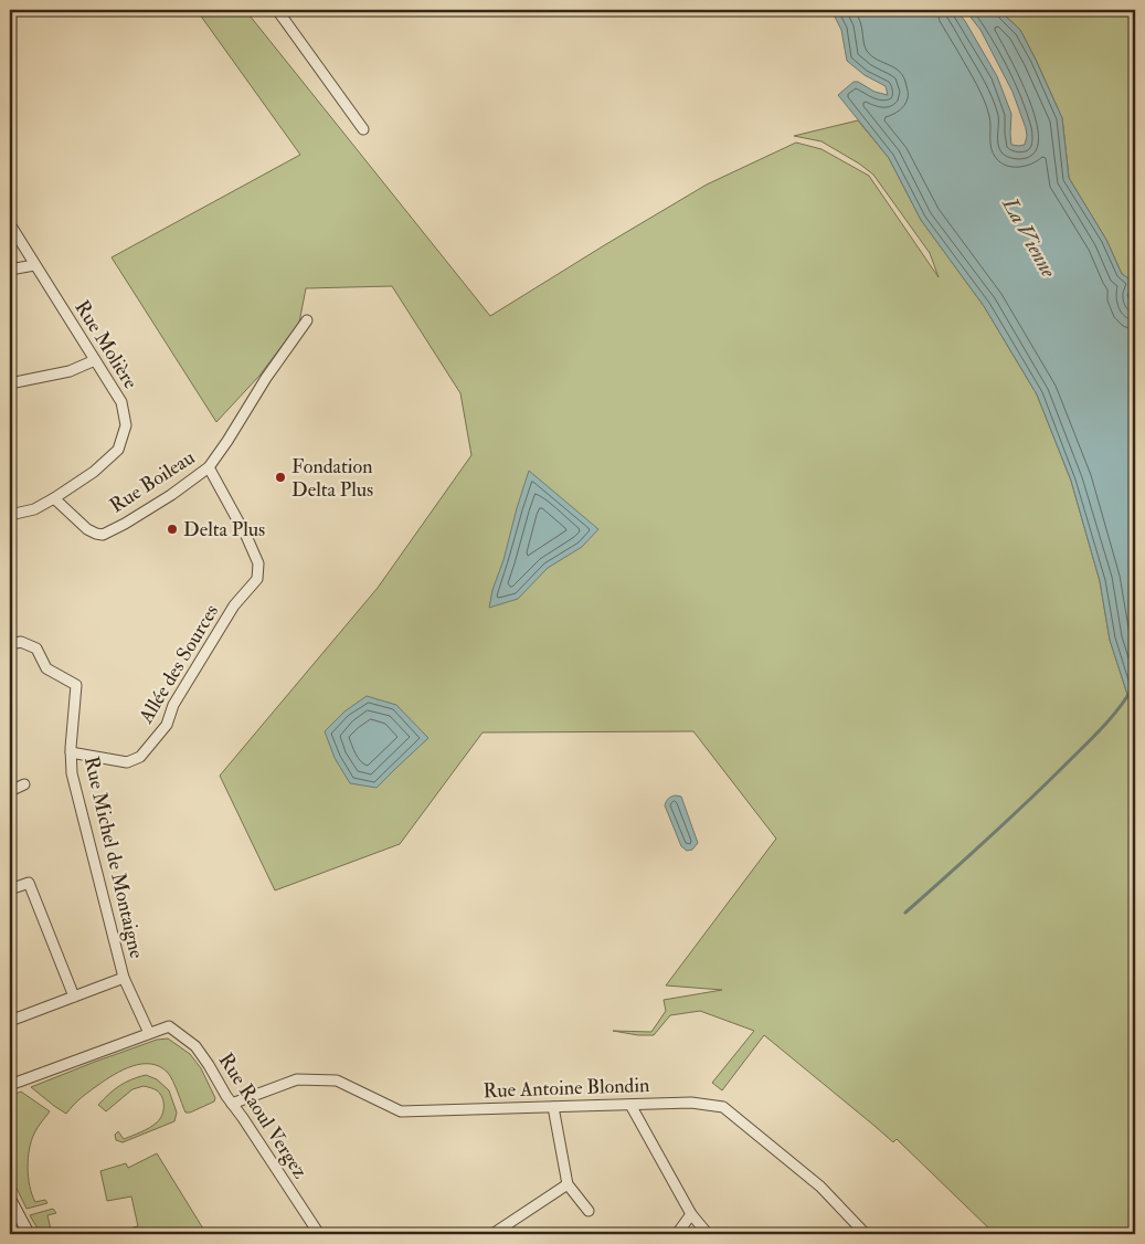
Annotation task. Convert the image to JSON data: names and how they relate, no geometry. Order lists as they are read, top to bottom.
{
  "streets": {
    "street": [
      "Rue Molière",
      "Rue Boileau",
      "Allée des Sources",
      "Rue Michel de Montaigne",
      "Rue Antoine Blondin",
      "Rue Raoul Vergez"
    ]
  },
  "crossings": [
    ["Rue Molière", "Rue Boileau"],
    ["Rue Boileau", "Allée des Sources"],
    ["Allée des Sources", "Rue Michel de Montaigne"],
    ["Rue Michel de Montaigne", "Rue Raoul Vergez"],
    ["Rue Antoine Blondin", "Rue Raoul Vergez"]
  ],
  "water": ["La Vienne"],
  "places": ["Fondation Delta Plus", "Delta Plus"]
}
